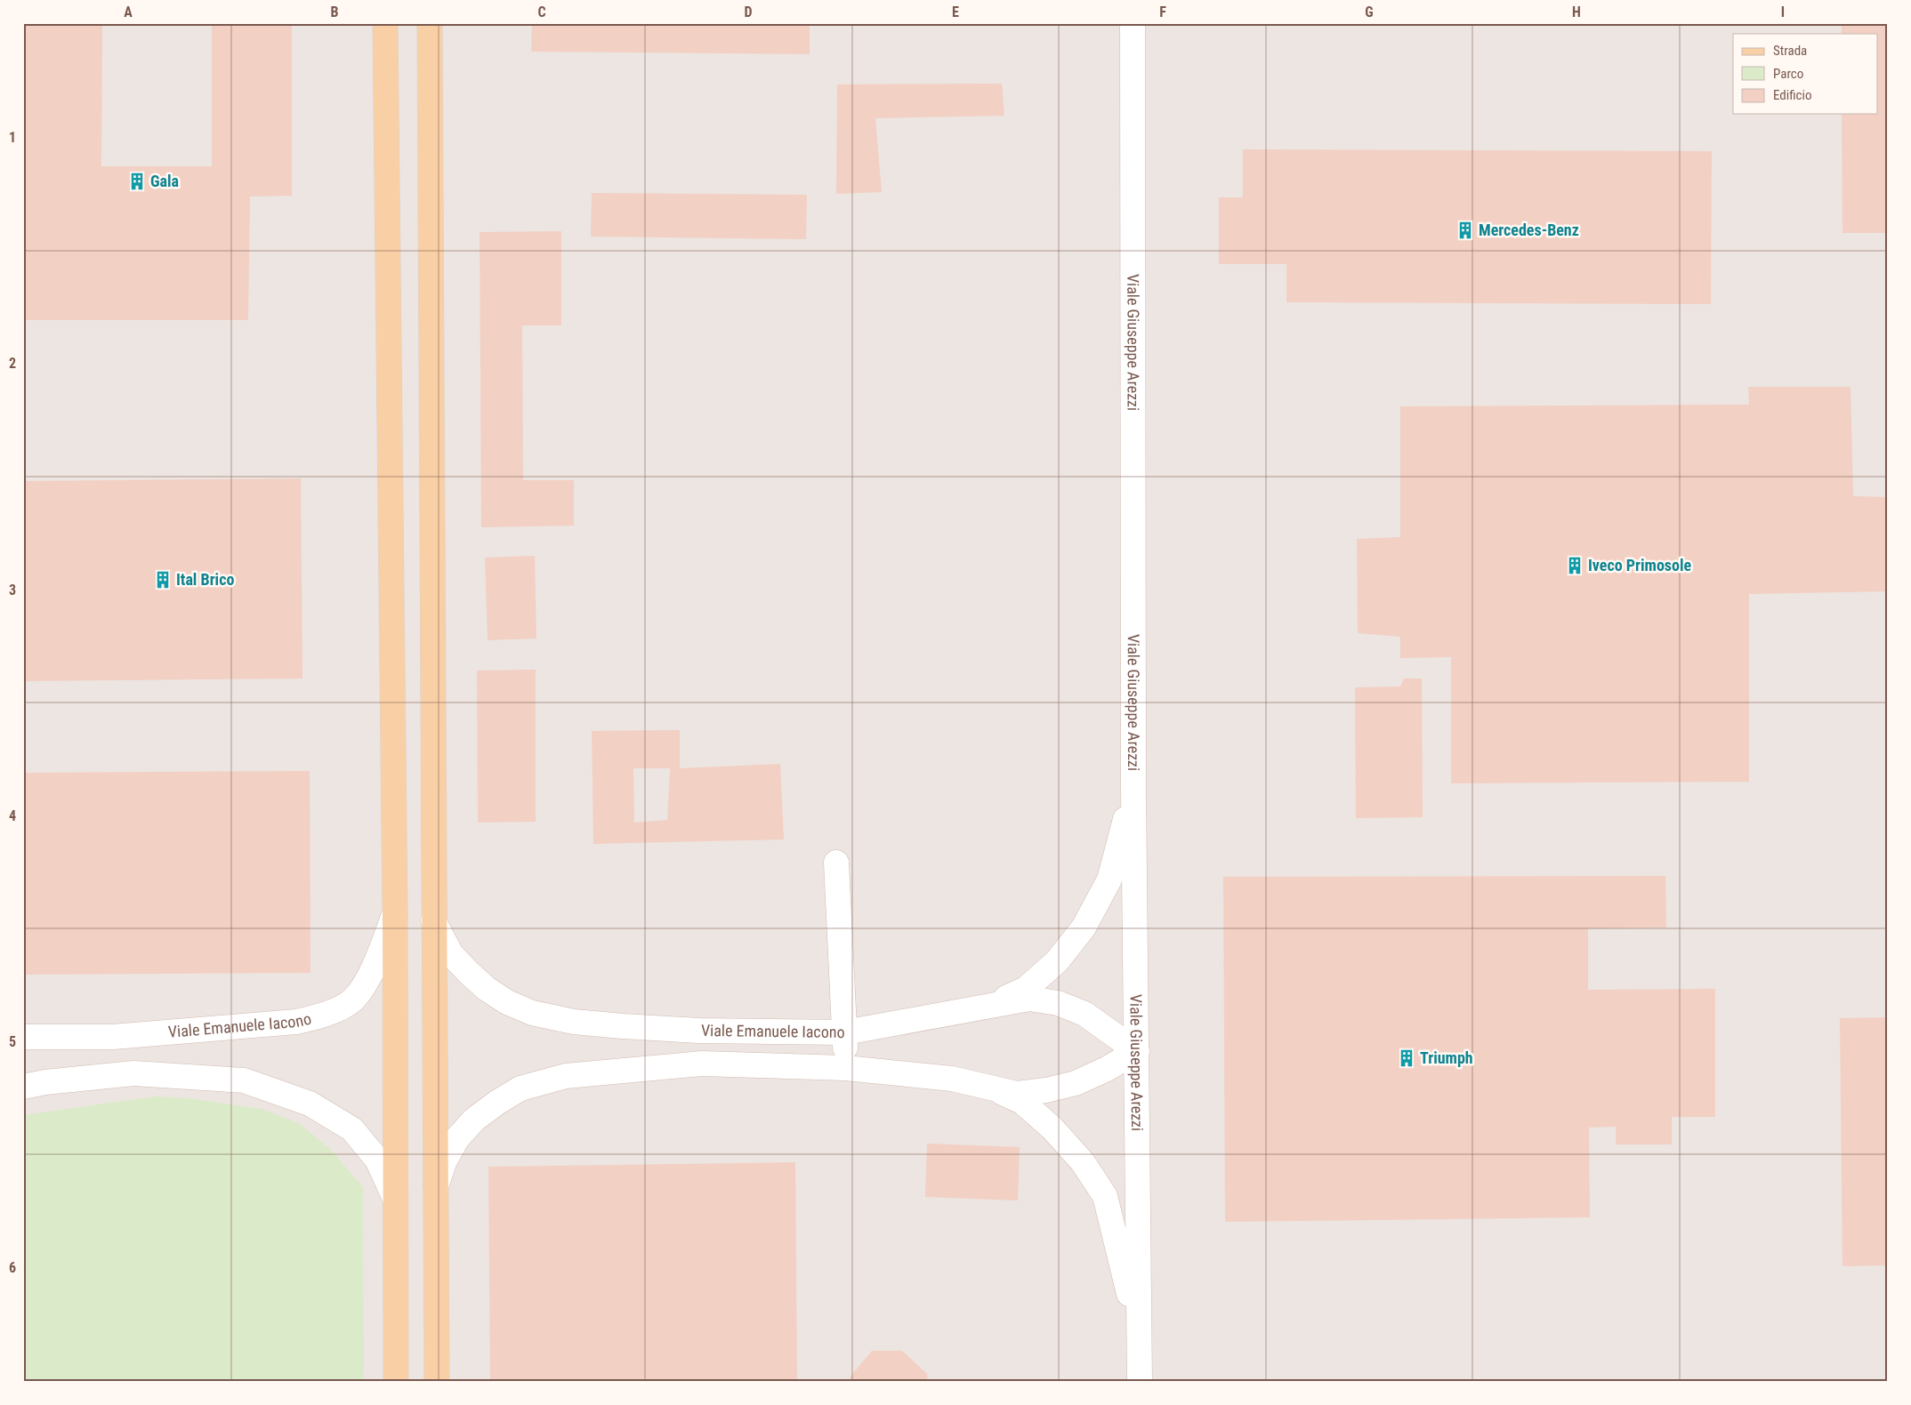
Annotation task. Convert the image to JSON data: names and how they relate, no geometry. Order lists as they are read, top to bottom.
{
  "streets": {
    "street": ["Viale Giuseppe Arezzi", "Viale Emanuele Iacono"]
  },
  "crossings": [
    ["Viale Giuseppe Arezzi", "Viale Emanuele Iacono"]
  ],
  "places": {
    "building": [
      "Gala",
      "Mercedes-Benz",
      "Iveco Primosole",
      "Ital Brico",
      "Triumph"
    ]
  },
  "legend": ["Strada", "Parco", "Edificio"],
  "grid": {
    "columns": [
      "A",
      "B",
      "C",
      "D",
      "E",
      "F",
      "G",
      "H",
      "I"
    ],
    "rows": [
      "1",
      "2",
      "3",
      "4",
      "5",
      "6"
    ]
  }
}
